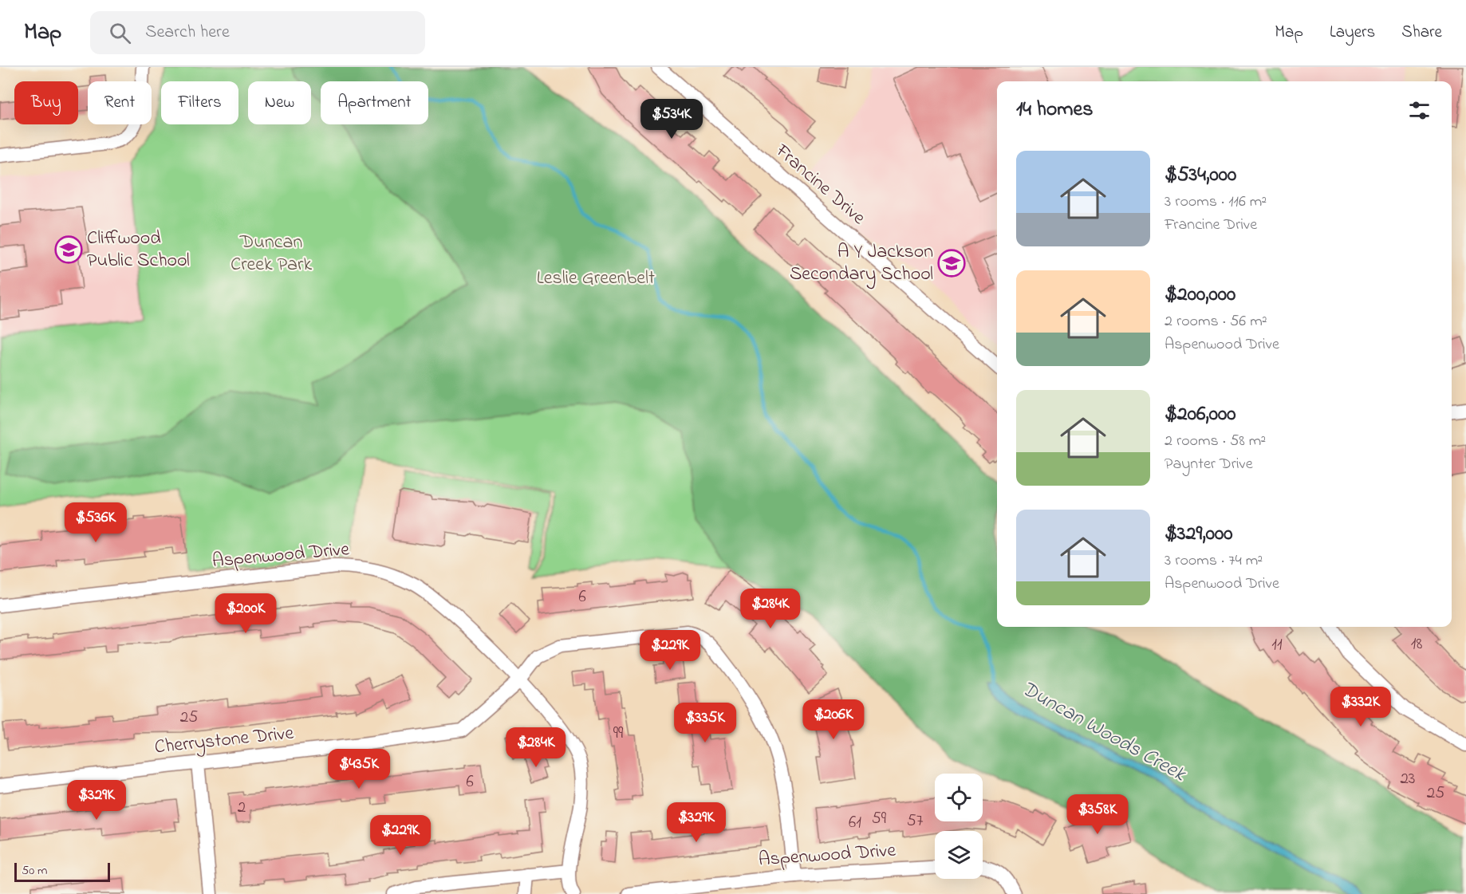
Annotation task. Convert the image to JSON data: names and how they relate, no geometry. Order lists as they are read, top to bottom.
{
  "streets": {
    "street": ["Francine Drive", "Aspenwood Drive", "Cherrystone Drive"]
  },
  "crossings": [
    ["Aspenwood Drive", "Cherrystone Drive"]
  ],
  "water": ["Duncan Woods Creek"],
  "parks": ["Duncan Creek Park", "Leslie Greenbelt"],
  "places": {
    "school or university": ["Cliffwood Public School", "A Y Jackson Secondary School"]
  },
  "house_numbers": [
    "6",
    "18",
    "11",
    "25",
    "99",
    "23",
    "6",
    "25",
    "2",
    "59",
    "57",
    "61"
  ],
  "scale_bar": "50 m",
  "page": {
    "header": "Map",
    "search": "Search here",
    "nav": ["Map", "Layers", "Share"],
    "chip": [
      "Buy",
      "Rent",
      "Filters",
      "New",
      "Apartment"
    ],
    "heading": "14 homes",
    "price": [
      "$534K",
      "$536K",
      "$284K",
      "$200K",
      "$229K",
      "$332K",
      "$206K",
      "$335K",
      "$284K",
      "$435K",
      "$329K",
      "$358K",
      "$329K",
      "$229K"
    ],
    "list": [
      {
        "name": "$534,000",
        "note": "3 rooms · 116 m² · Francine Drive"
      },
      {
        "name": "$200,000",
        "note": "2 rooms · 56 m² · Aspenwood Drive"
      },
      {
        "name": "$206,000",
        "note": "2 rooms · 58 m² · Paynter Drive"
      },
      {
        "name": "$329,000",
        "note": "3 rooms · 74 m² · Aspenwood Drive"
      }
    ],
    "scale": "50 m"
  }
}
